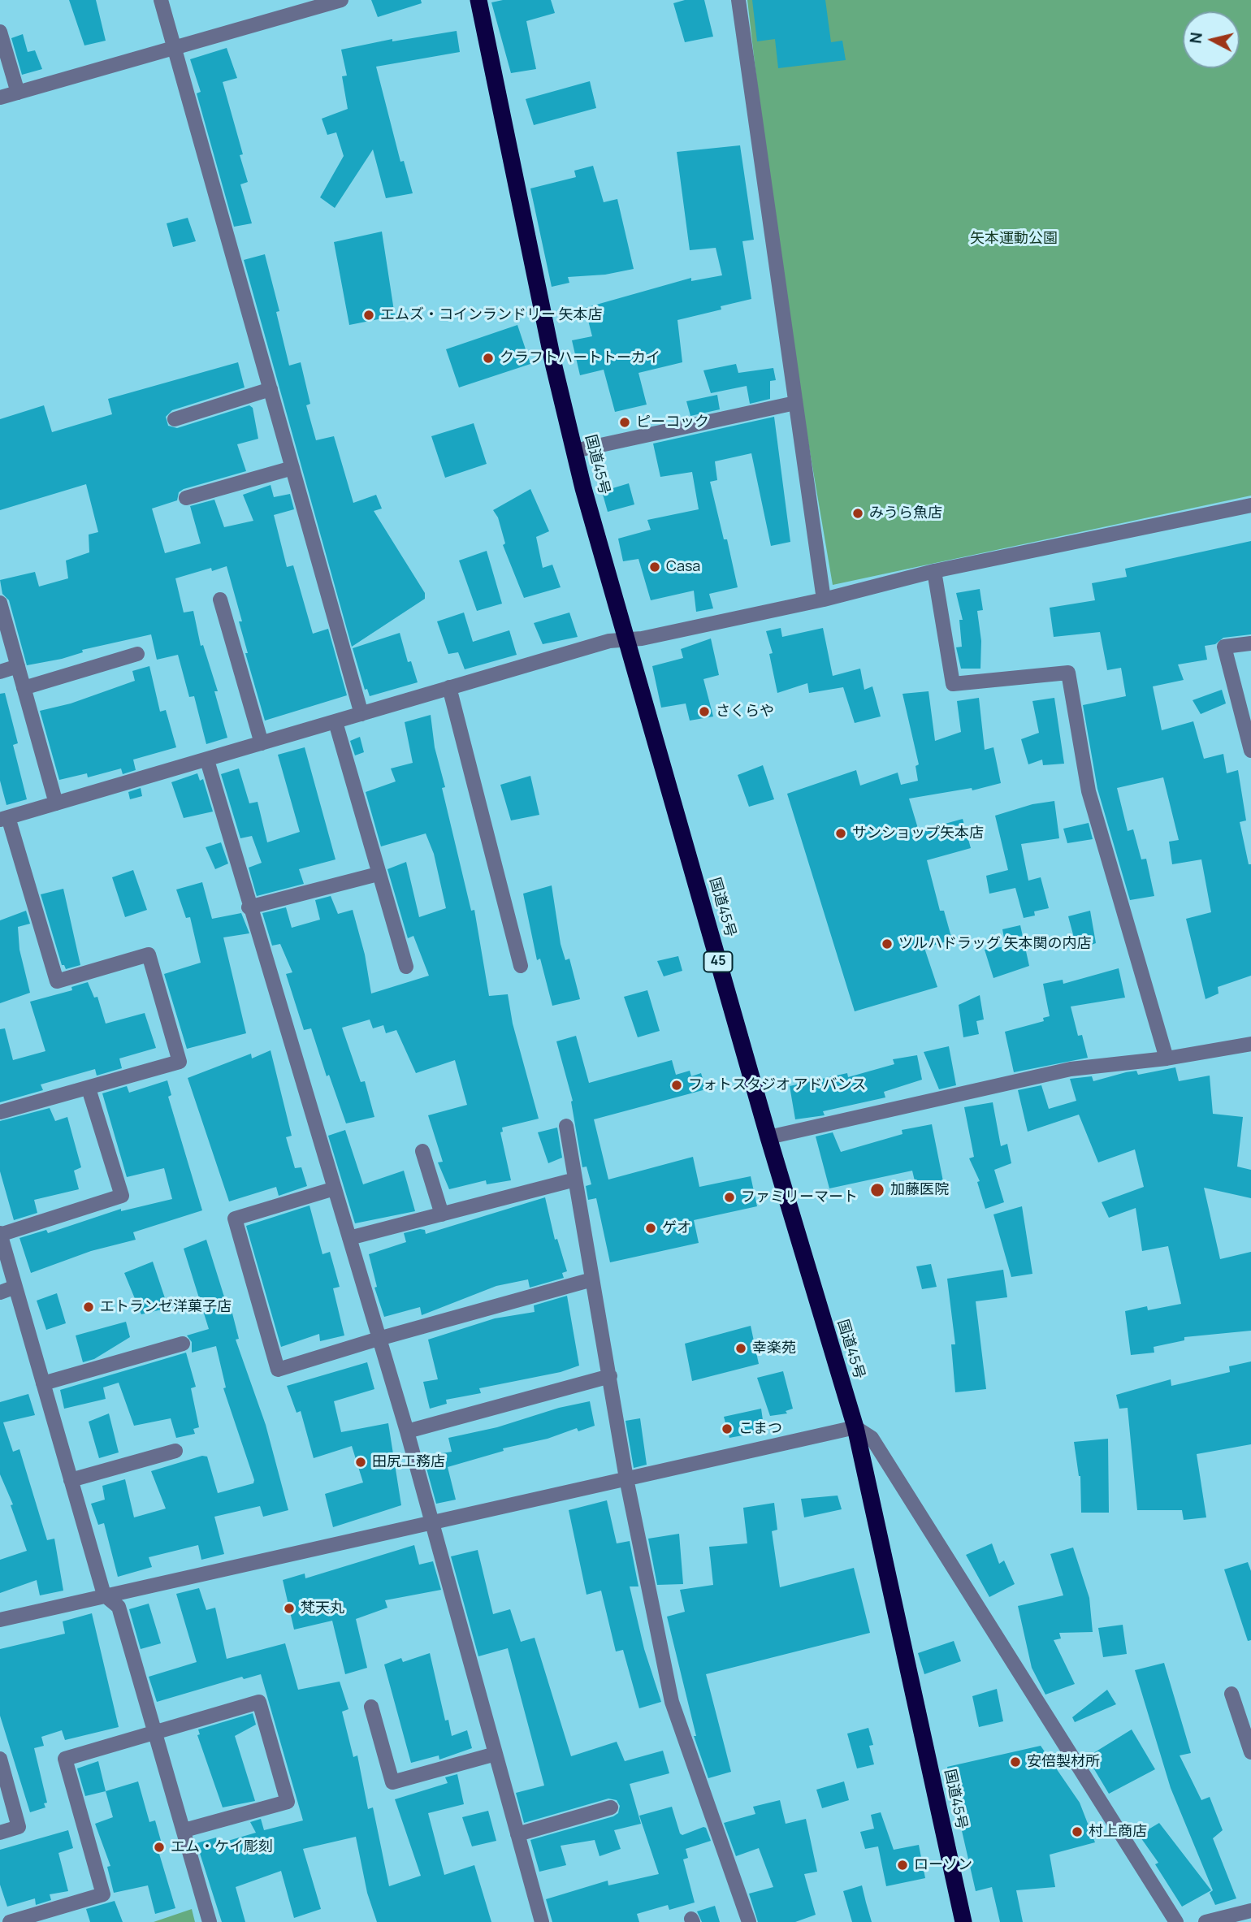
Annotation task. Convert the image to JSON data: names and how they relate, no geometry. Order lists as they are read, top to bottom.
{
  "streets": {
    "highway": ["国道45号", "45"]
  },
  "parks": ["矢本運動公園"],
  "places": [
    "エムズ・コインランドリー 矢本店",
    "クラフトハートトーカイ",
    "ピーコック",
    "みうら魚店",
    "Casa",
    "さくらや",
    "サンショップ矢本店",
    "ツルハドラッグ 矢本関の内店",
    "フォトスタジオ アドバンス",
    "加藤医院",
    "ファミリーマート",
    "ゲオ",
    "エトランゼ洋菓子店",
    "幸楽苑",
    "こまつ",
    "田尻工務店",
    "梵天丸",
    "安倍製材所",
    "村上商店",
    "エム・ケイ彫刻",
    "ローソン"
  ],
  "north": "left"
}
